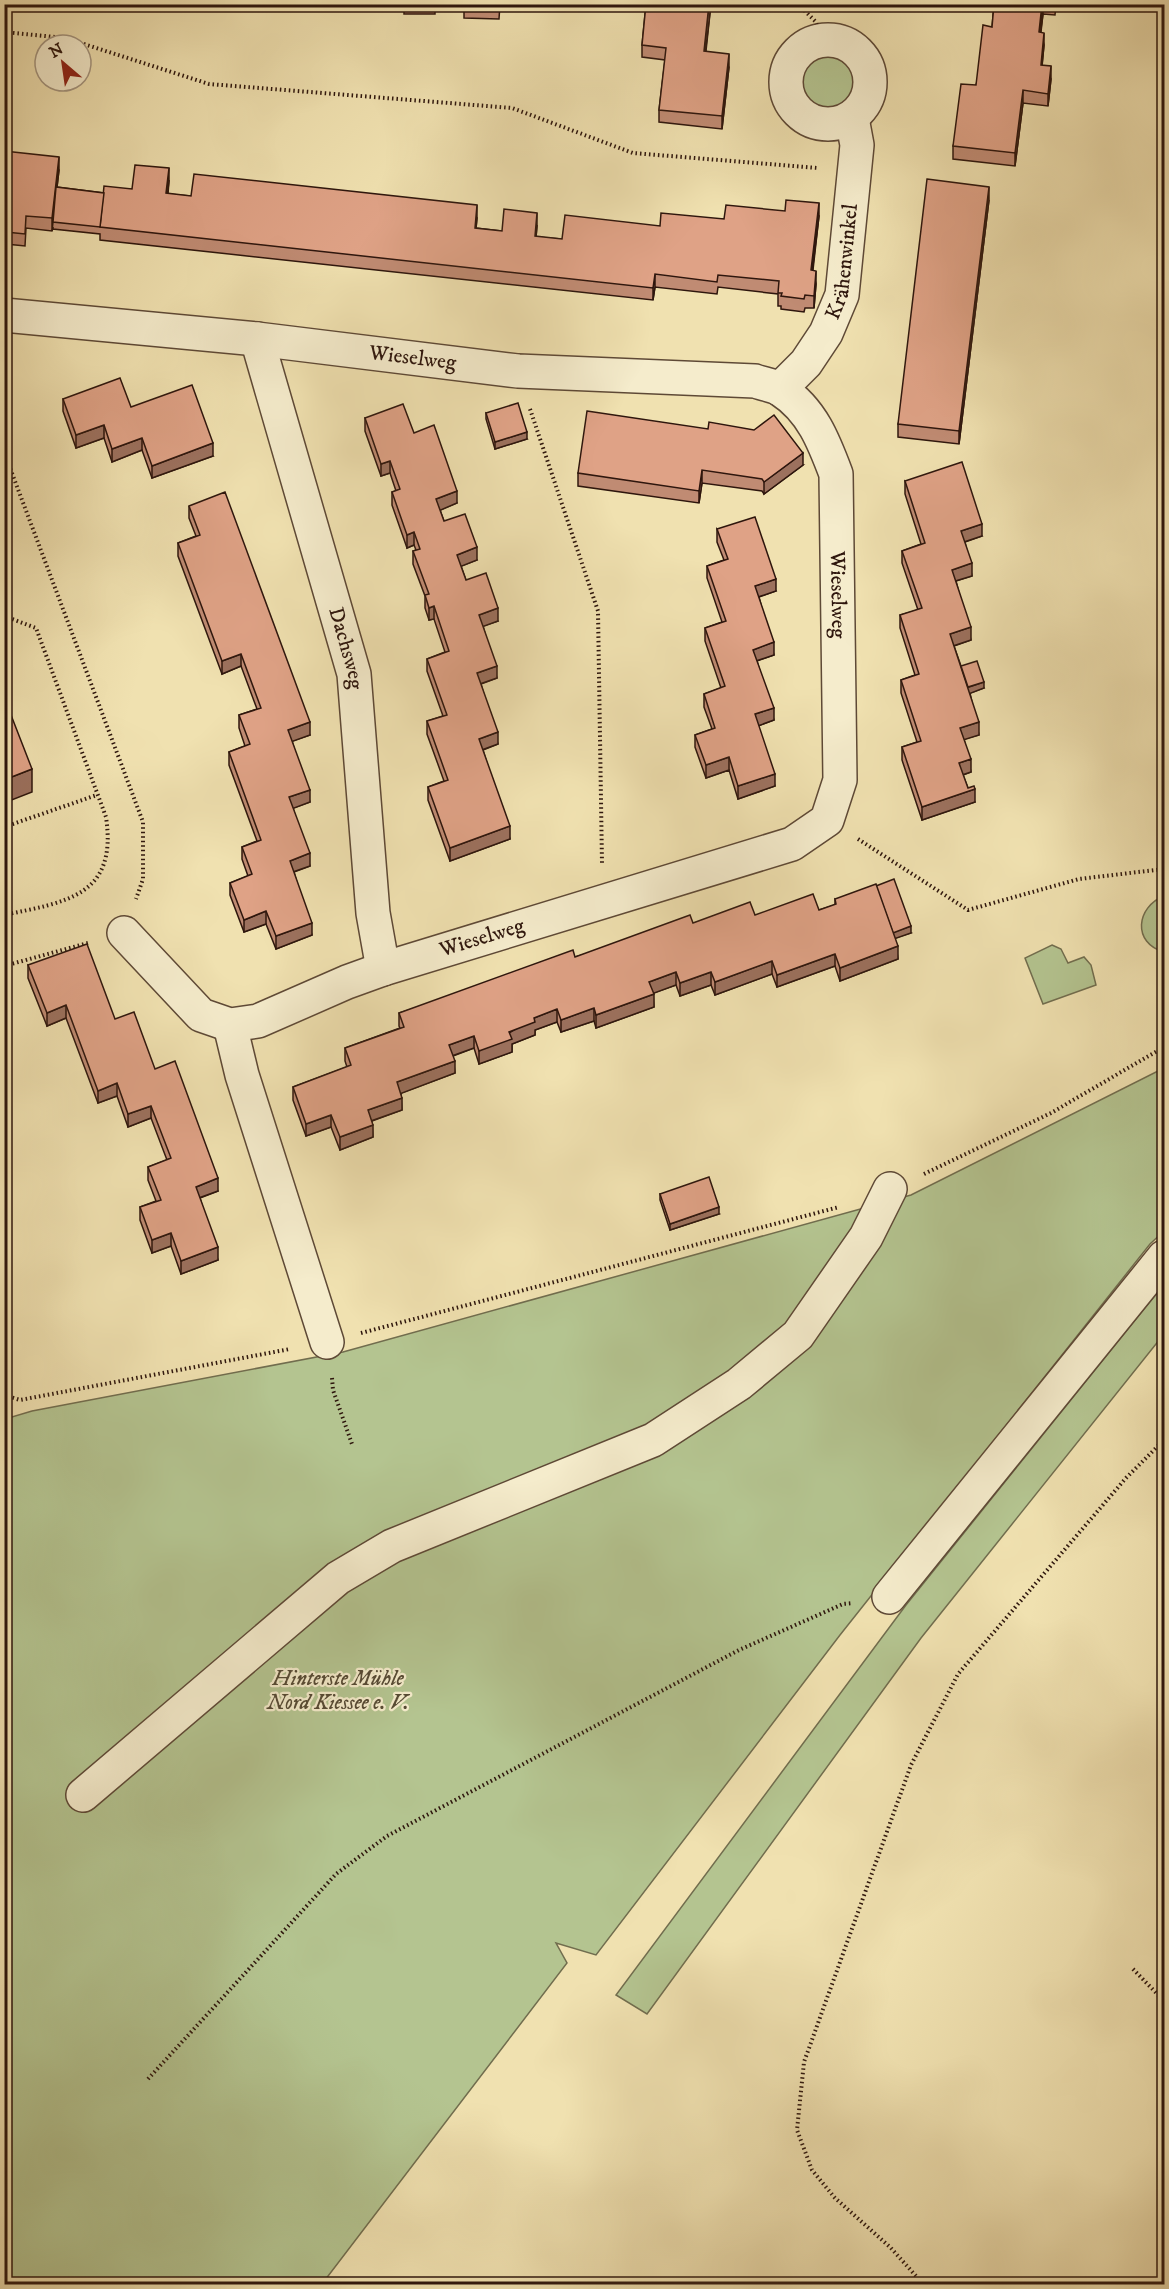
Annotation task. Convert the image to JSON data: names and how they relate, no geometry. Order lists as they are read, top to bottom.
{
  "streets": {
    "street": ["Krähenwinkel", "Wieselweg", "Dachsweg"]
  },
  "crossings": [
    ["Krähenwinkel", "Wieselweg"],
    ["Wieselweg", "Dachsweg"]
  ],
  "parks": ["Hinterste Mühle Nord Kiessee e. V."],
  "north": "top left"
}
